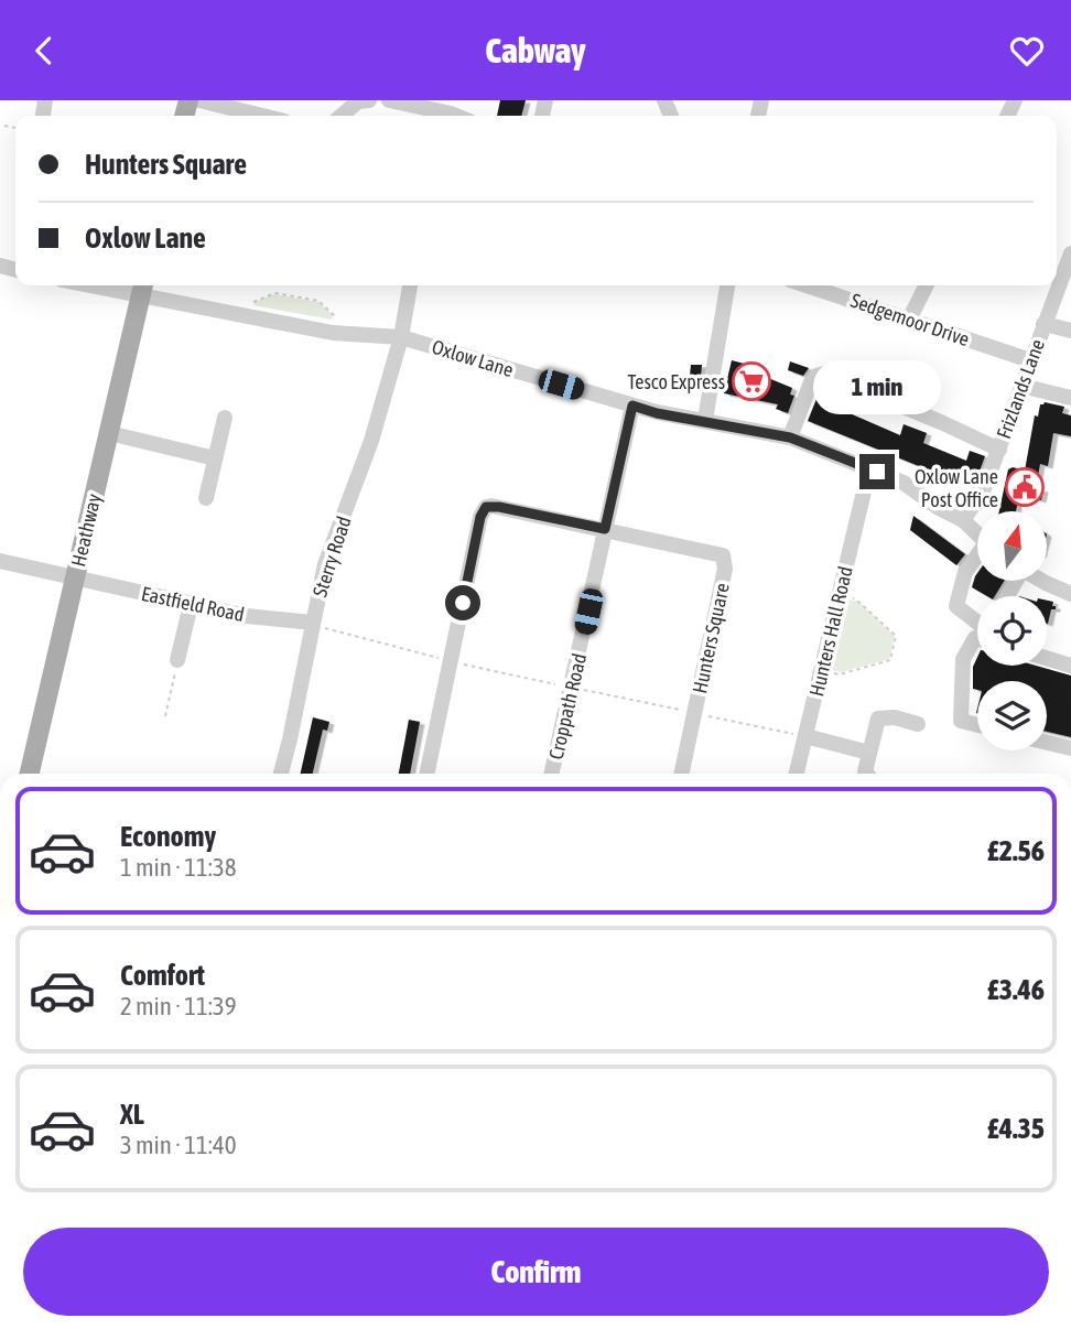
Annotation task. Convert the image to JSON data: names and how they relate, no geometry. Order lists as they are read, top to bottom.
{
  "streets": {
    "main road": ["Heathway"],
    "street": [
      "Sedgemoor Drive",
      "Oxlow Lane",
      "Frizlands Lane",
      "Sterry Road",
      "Eastfield Road",
      "Hunters Hall Road",
      "Hunters Square",
      "Croppath Road"
    ]
  },
  "crossings": [
    ["Sedgemoor Drive", "Frizlands Lane"],
    ["Oxlow Lane", "Frizlands Lane"],
    ["Oxlow Lane", "Heathway"],
    ["Oxlow Lane", "Sterry Road"],
    ["Oxlow Lane", "Croppath Road"],
    ["Heathway", "Eastfield Road"],
    ["Sterry Road", "Eastfield Road"],
    ["Hunters Square", "Croppath Road"]
  ],
  "places": {
    "supermarket": ["Tesco Express"],
    "public building": ["Oxlow Lane Post Office"]
  },
  "north": "top",
  "page": {
    "header": "Cabway",
    "banner": ["Hunters Square", "Oxlow Lane"],
    "bubble": "1 min",
    "list": [
      {
        "name": "Economy",
        "note": "1 min · 11:38",
        "value": "£2.56"
      },
      {
        "name": "Comfort",
        "note": "2 min · 11:39",
        "value": "£3.46"
      },
      {
        "name": "XL",
        "note": "3 min · 11:40",
        "value": "£4.35"
      }
    ],
    "buttons": "Confirm"
  }
}
